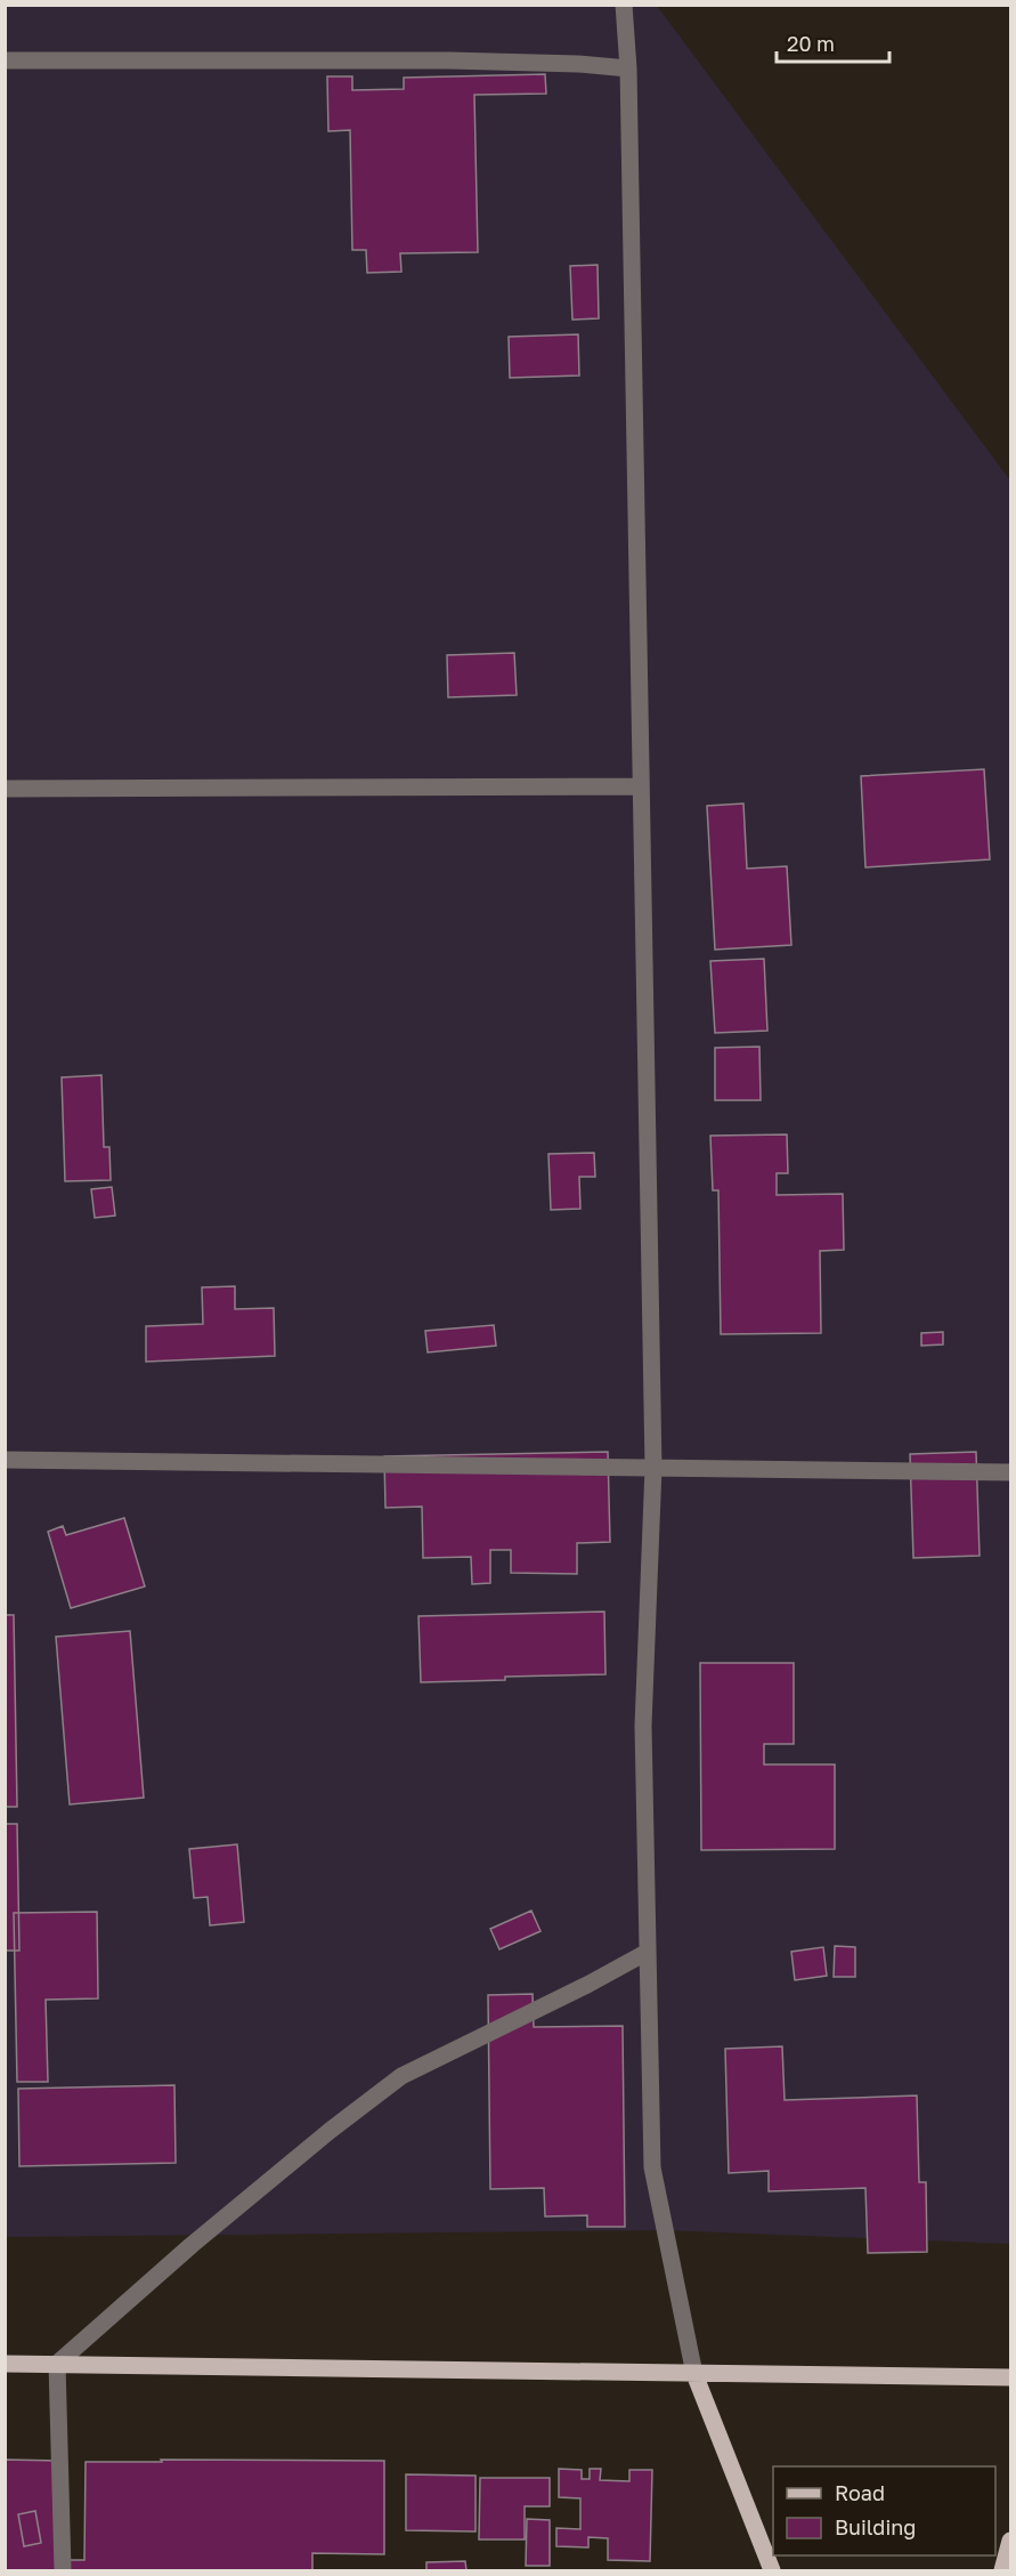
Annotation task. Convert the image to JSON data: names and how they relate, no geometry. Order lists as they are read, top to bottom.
{
  "legend": ["Road", "Building"],
  "scale_bar": "20 m"
}
